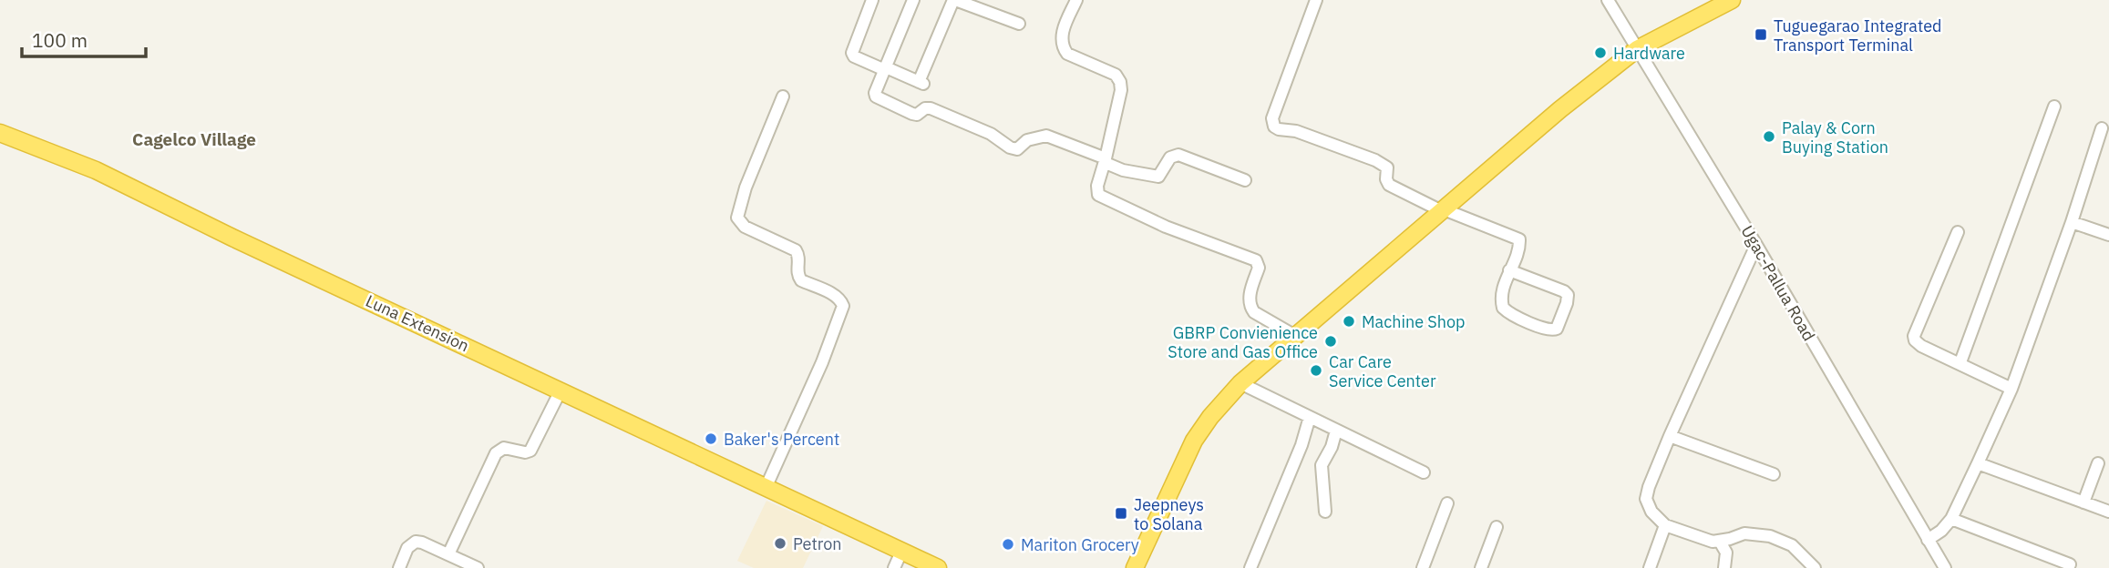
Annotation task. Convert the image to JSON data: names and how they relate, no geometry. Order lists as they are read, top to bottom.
{
  "streets": {
    "highway": ["Luna Extension"],
    "street": ["Ugac-Pallua Road"]
  },
  "districts": ["Cagelco Village"],
  "places": {
    "transit": ["Tuguegarao Integrated Transport Terminal", "Jeepneys to Solana"],
    "other": [
      "Hardware",
      "Palay & Corn Buying Station",
      "Machine Shop",
      "GBRP Convienience Store and Gas Office",
      "Car Care Service Center",
      "Baker's Percent",
      "Petron",
      "Mariton Grocery"
    ]
  },
  "scale_bar": "100 m"
}
